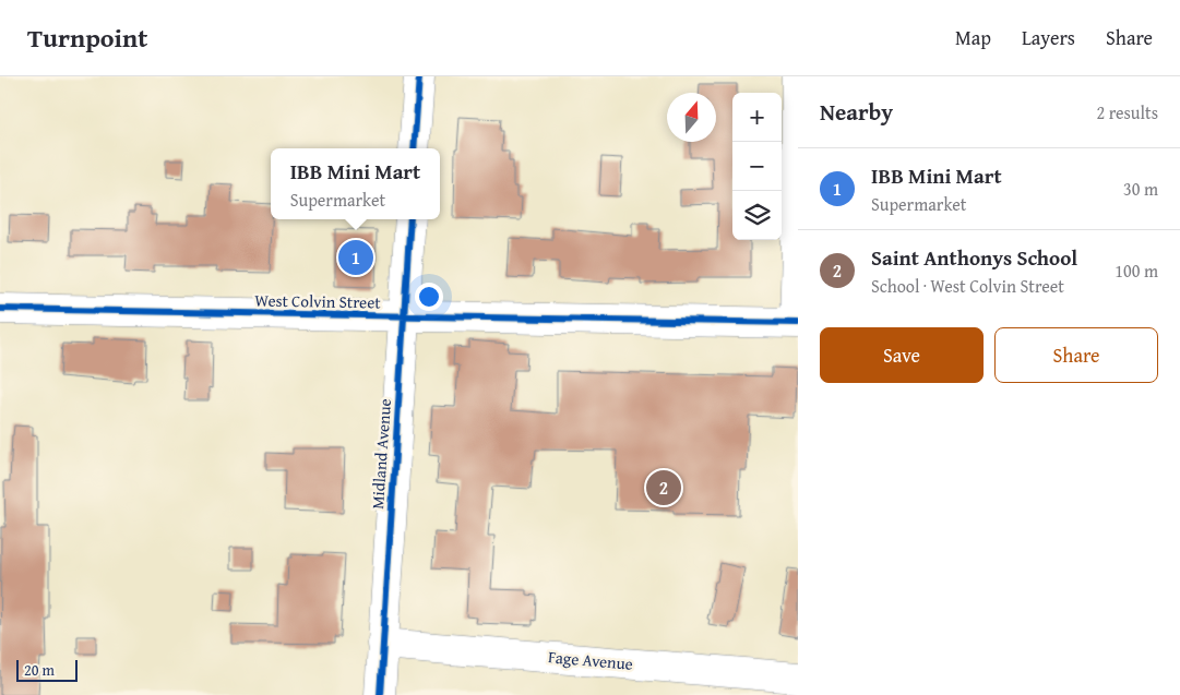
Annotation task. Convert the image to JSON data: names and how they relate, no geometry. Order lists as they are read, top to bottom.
{
  "streets": {
    "street": ["West Colvin Street", "Midland Avenue", "Fage Avenue"]
  },
  "crossings": [
    ["West Colvin Street", "Midland Avenue"],
    ["Midland Avenue", "Fage Avenue"]
  ],
  "scale_bar": "20 m",
  "north": "top",
  "page": {
    "header": "Turnpoint",
    "nav": ["Map", "Layers", "Share"],
    "heading": ["Nearby", "2 results"],
    "map_buttons": ["+", "−"],
    "list": [
      {
        "mark": "1",
        "name": "IBB Mini Mart",
        "note": "Supermarket",
        "value": "30 m"
      },
      {
        "mark": "2",
        "name": "Saint Anthonys School",
        "note": "School · West Colvin Street",
        "value": "100 m"
      }
    ],
    "popup": ["IBB Mini Mart", "Supermarket"],
    "pins": ["1", "2"],
    "buttons": ["Save", "Share"],
    "scale": "20 m"
  }
}
